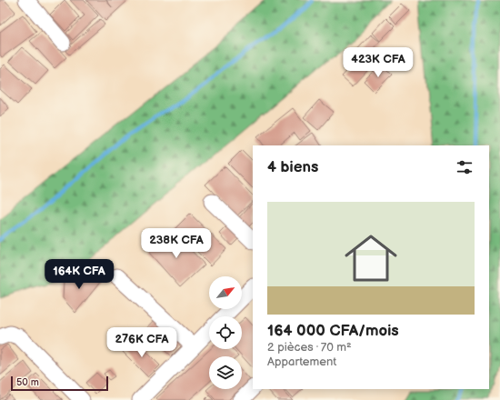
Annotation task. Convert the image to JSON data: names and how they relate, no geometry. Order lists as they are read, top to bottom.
{
  "scale_bar": "50 m",
  "north": "top right",
  "page": {
    "price": [
      "423K CFA",
      "238K CFA",
      "164K CFA",
      "276K CFA"
    ],
    "heading": "4 biens",
    "list": [
      {
        "name": "164 000 CFA/mois",
        "note": "2 pièces · 70 m² · Appartement"
      }
    ],
    "scale": "50 m"
  }
}
